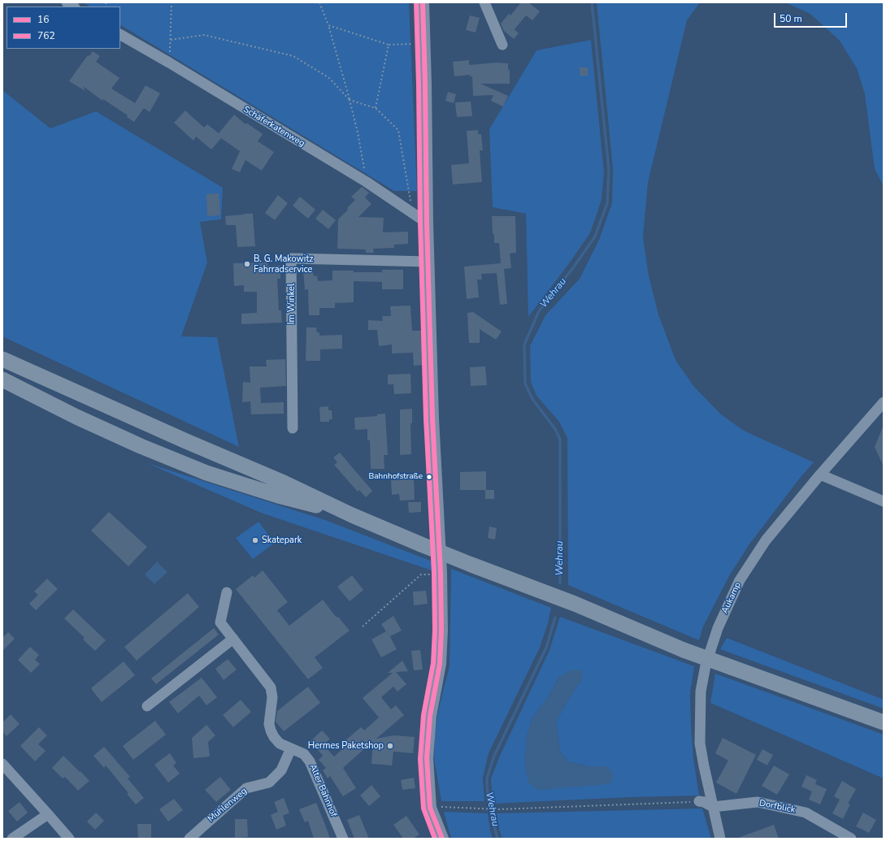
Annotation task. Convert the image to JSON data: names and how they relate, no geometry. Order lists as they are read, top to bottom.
{
  "streets": {
    "street": [
      "Schäferkatenweg",
      "Im Winkel",
      "Aukamp",
      "Alter Bahnhof",
      "Mühlenweg",
      "Dorfblick"
    ]
  },
  "crossings": [
    ["Aukamp", "Dorfblick"],
    ["Alter Bahnhof", "Mühlenweg"]
  ],
  "water": ["Wehrau"],
  "places": [
    "B. G. Makowitz Fahrradservice",
    "Bahnhofstraße",
    "Skatepark",
    "Hermes Paketshop"
  ],
  "lines": ["transit line 16", "transit line 762"],
  "legend": ["16", "762"],
  "scale_bar": "50 m"
}
